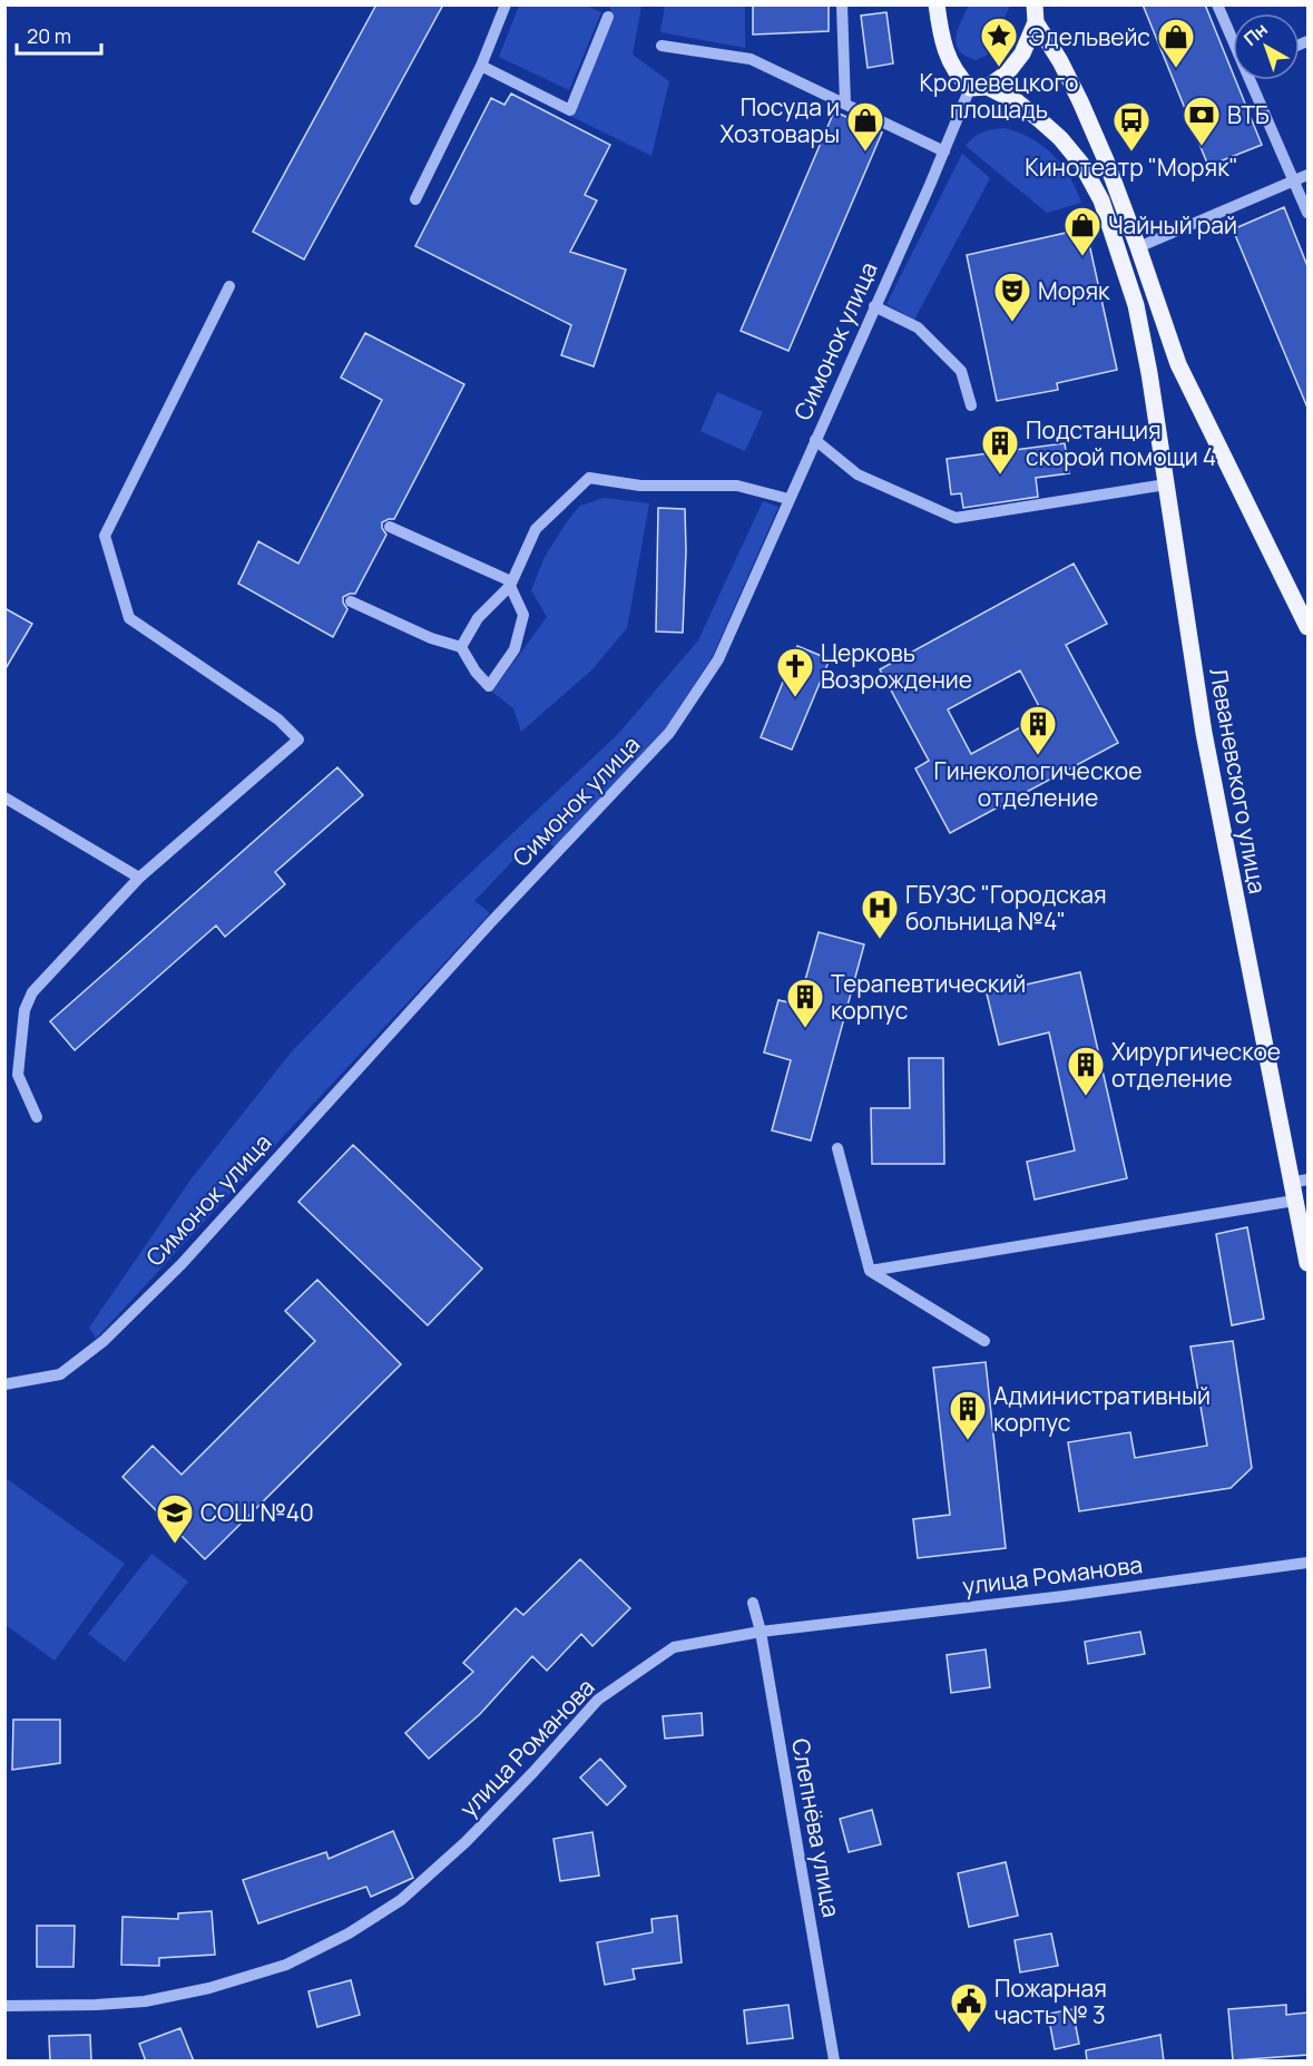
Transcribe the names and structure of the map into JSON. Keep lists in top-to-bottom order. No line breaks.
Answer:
{"streets":{"main road":["Леваневского улица"],"street":["Симонок улица","улица Романова","Слепнёва улица"]},"crossings":[["Симонок улица","Леваневского улица"],["улица Романова","Слепнёва улица"]],"places":{"place":["Кролевецкого площадь"],"shop":["Эдельвейс","Посуда и Хозтовары","Чайный рай"],"bank":["ВТБ"],"bus stop":["Кинотеатр \"Моряк\""],"theatre":["Моряк"],"building":["Подстанция скорой помощи 4","Гинекологическое отделение","Терапевтический корпус","Хирургическое отделение","Административный корпус"],"church":["Церковь Возрождение"],"hospital":["ГБУЗС \"Городская больница №4\""],"school or university":["СОШ №40"],"public building":["Пожарная часть № 3"]},"scale_bar":"20 m","north":"top left"}
